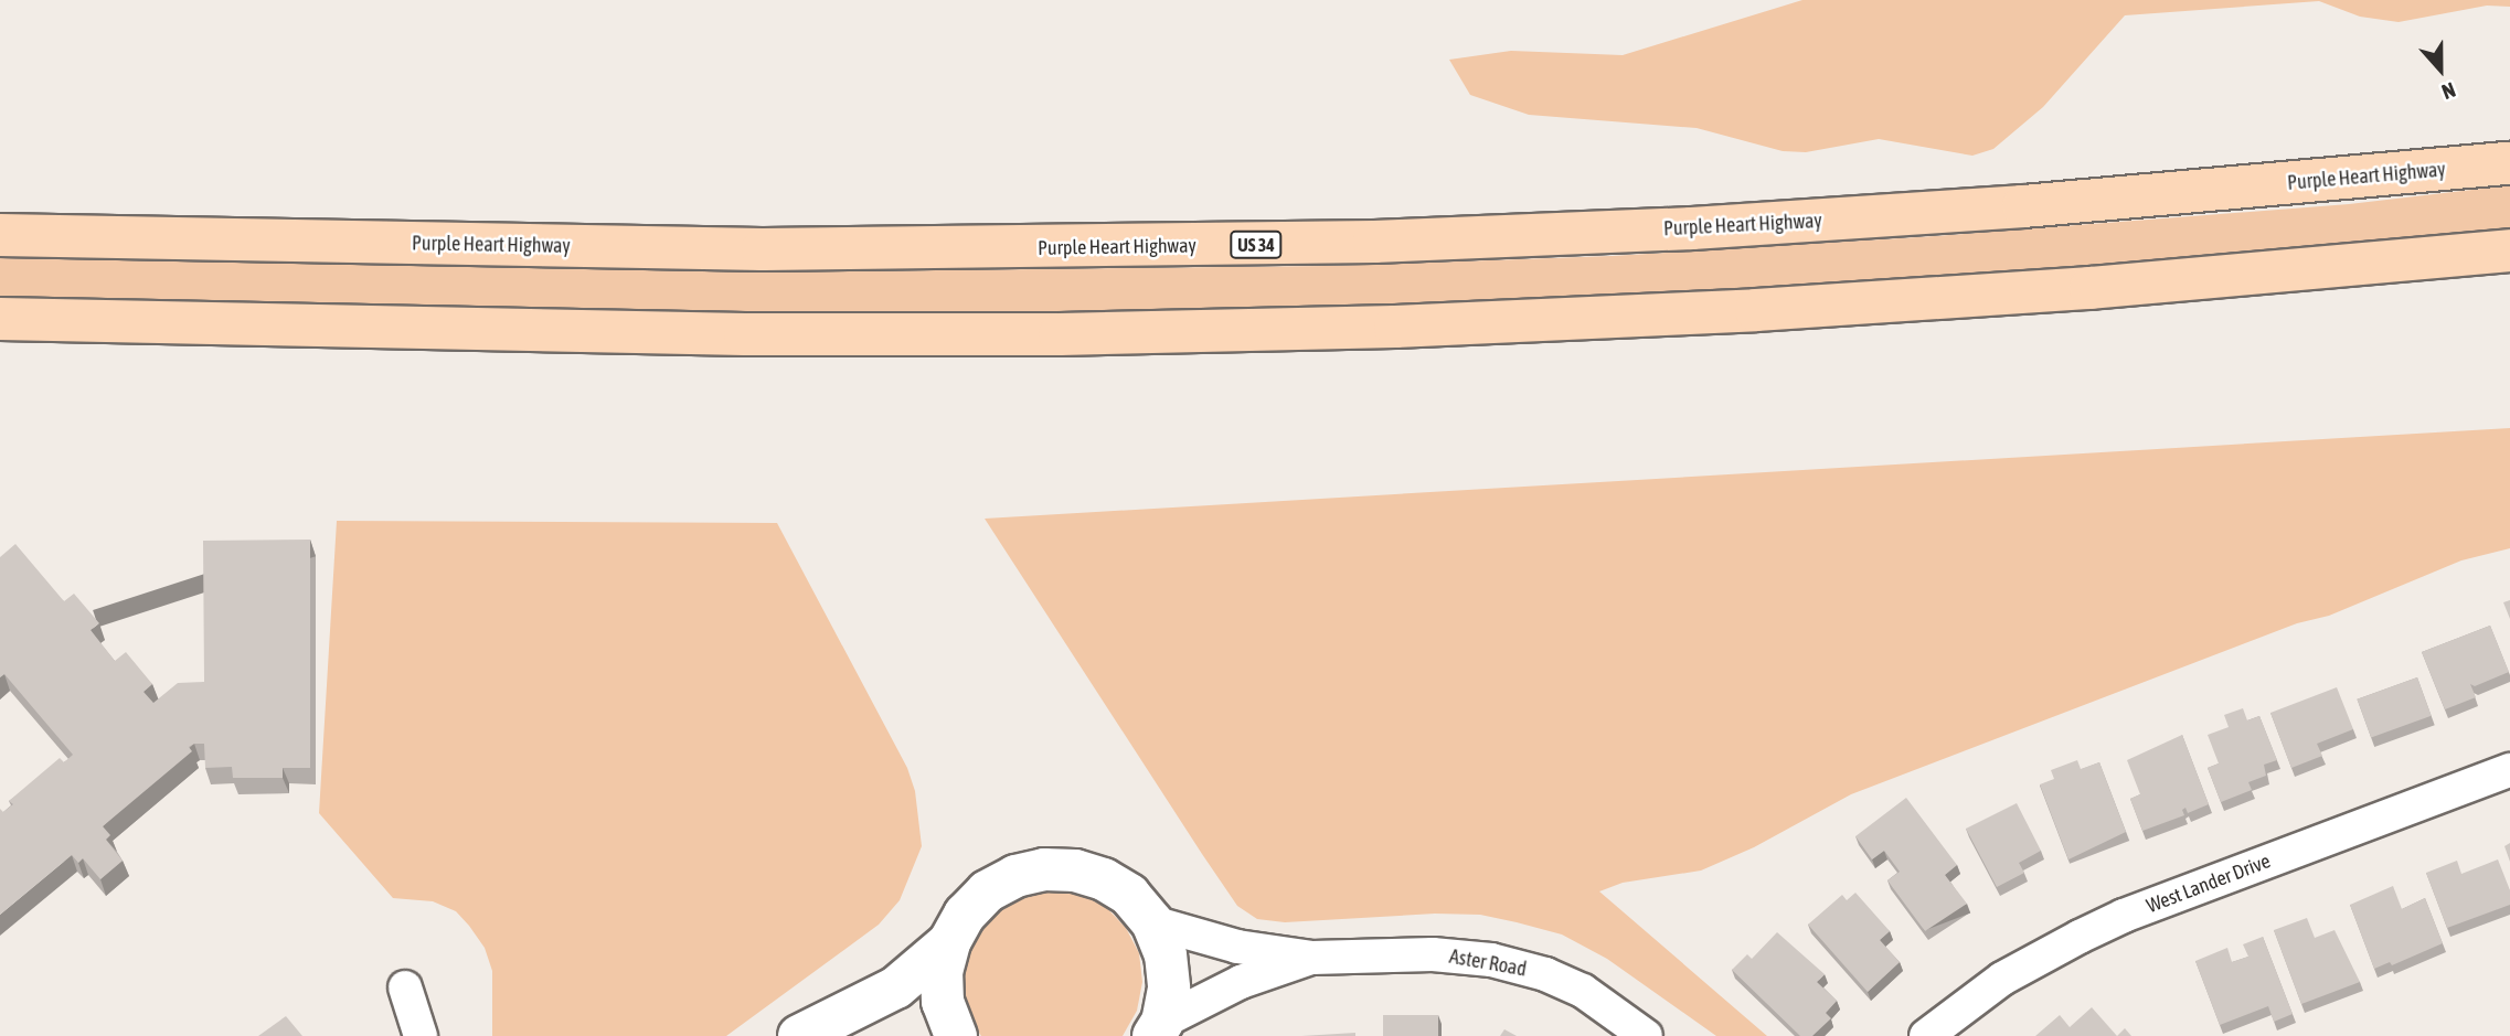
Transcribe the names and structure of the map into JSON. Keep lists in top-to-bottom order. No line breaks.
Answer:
{"streets":{"main road":["Purple Heart Highway","US 34"],"street":["West Lander Drive","Aster Road"]},"north":"bottom"}
